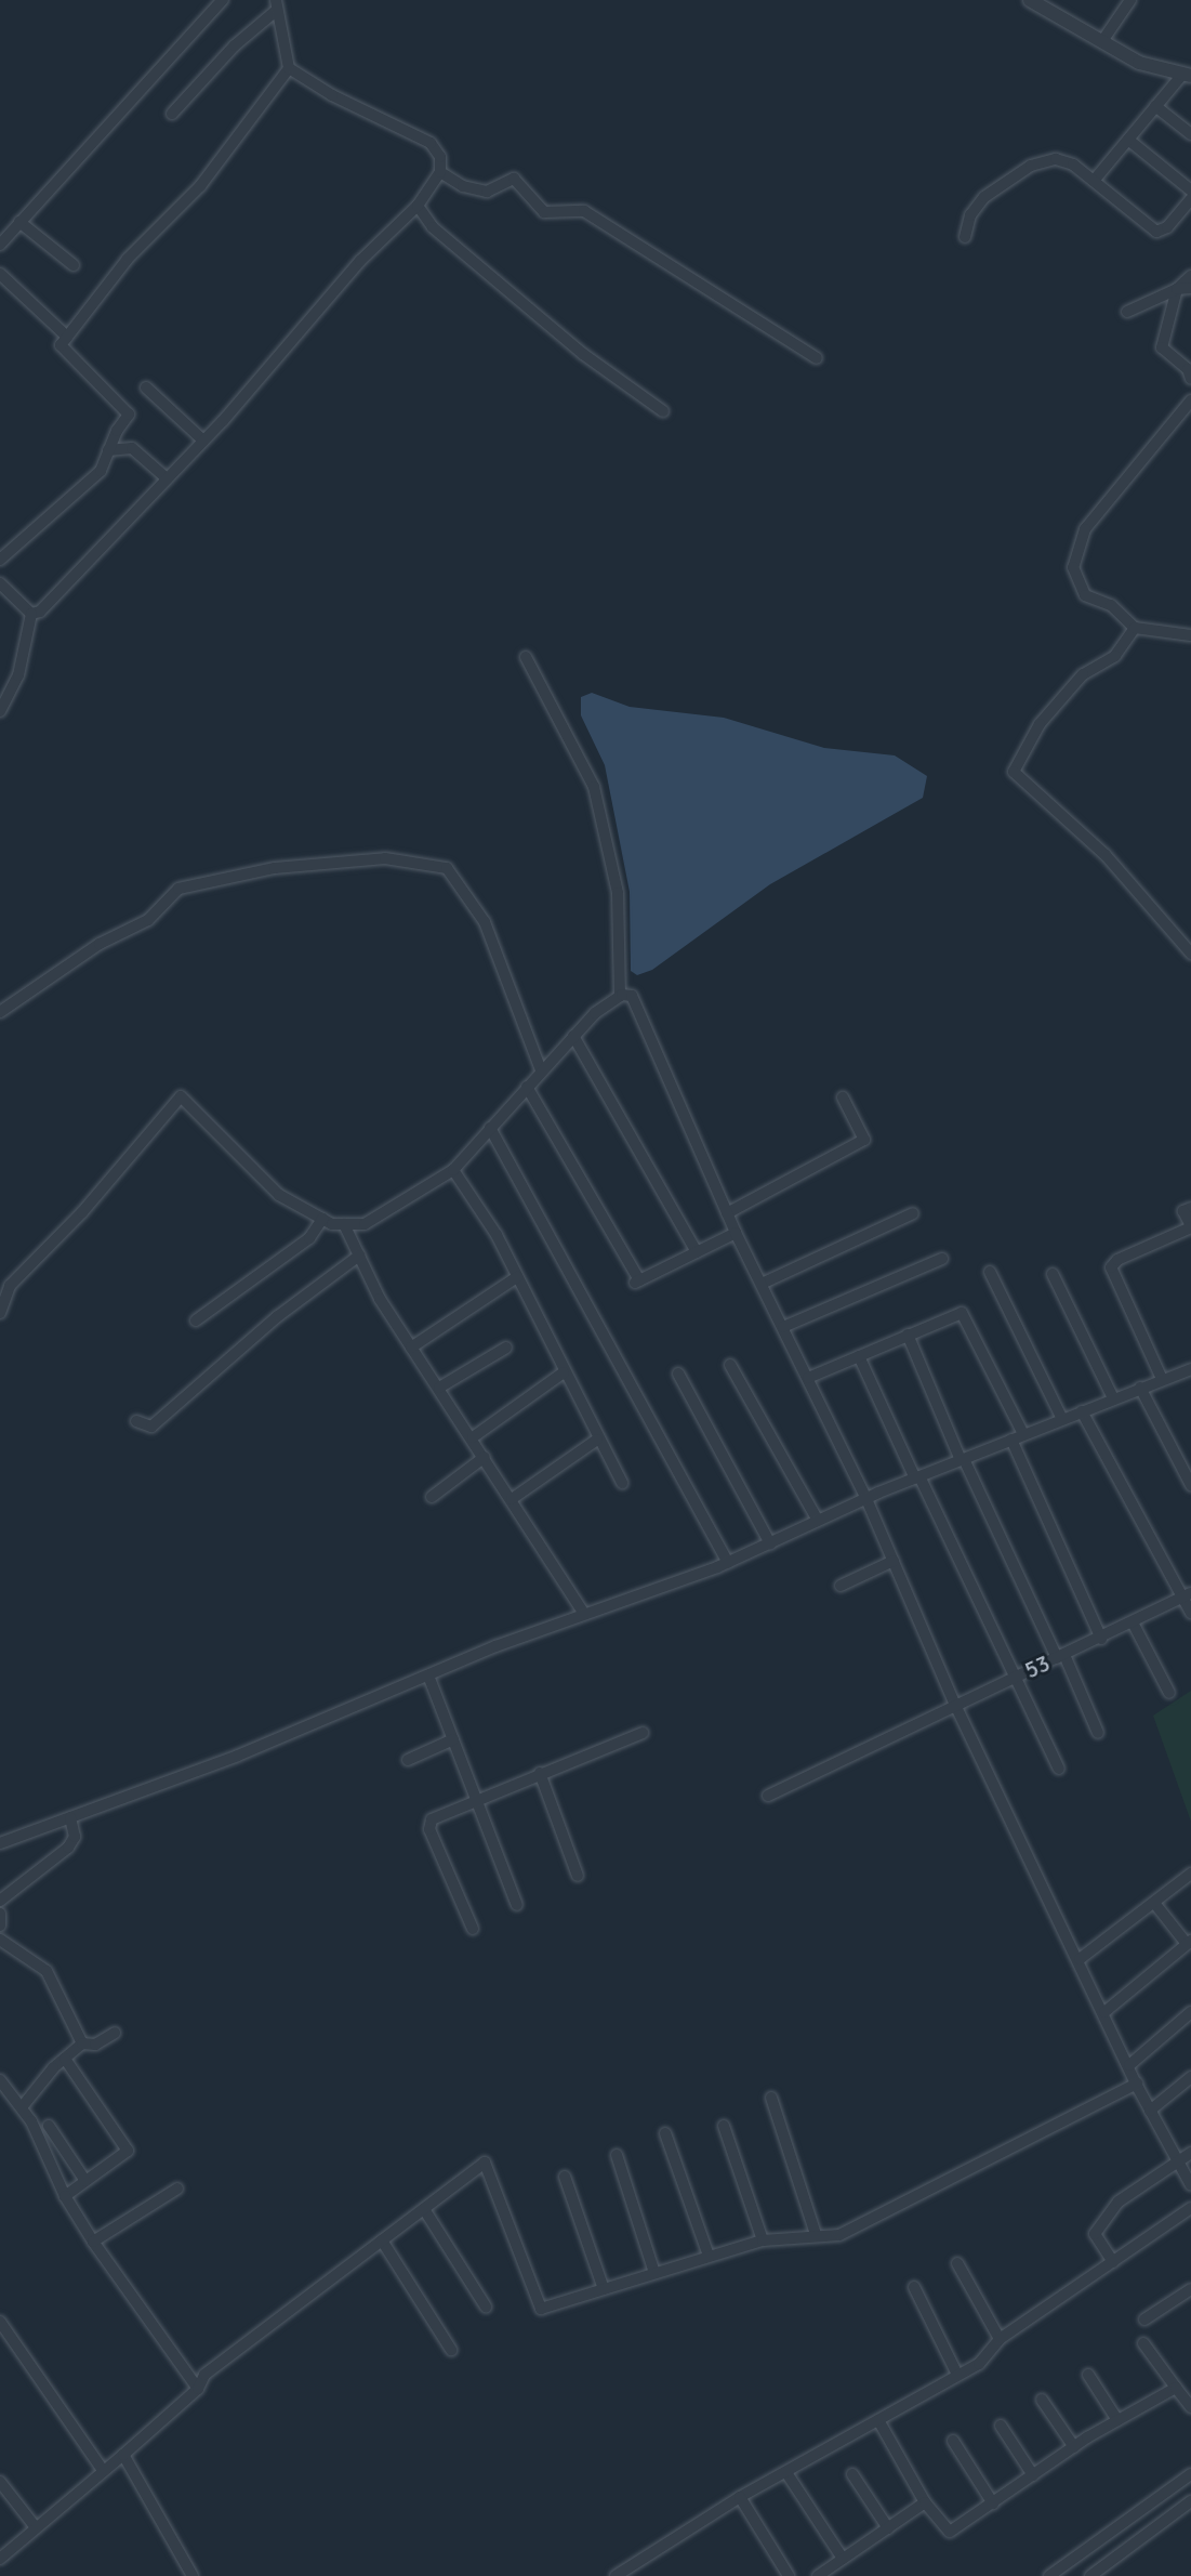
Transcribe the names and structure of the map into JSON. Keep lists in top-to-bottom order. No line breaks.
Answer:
{"streets":{"street":["53"]}}
